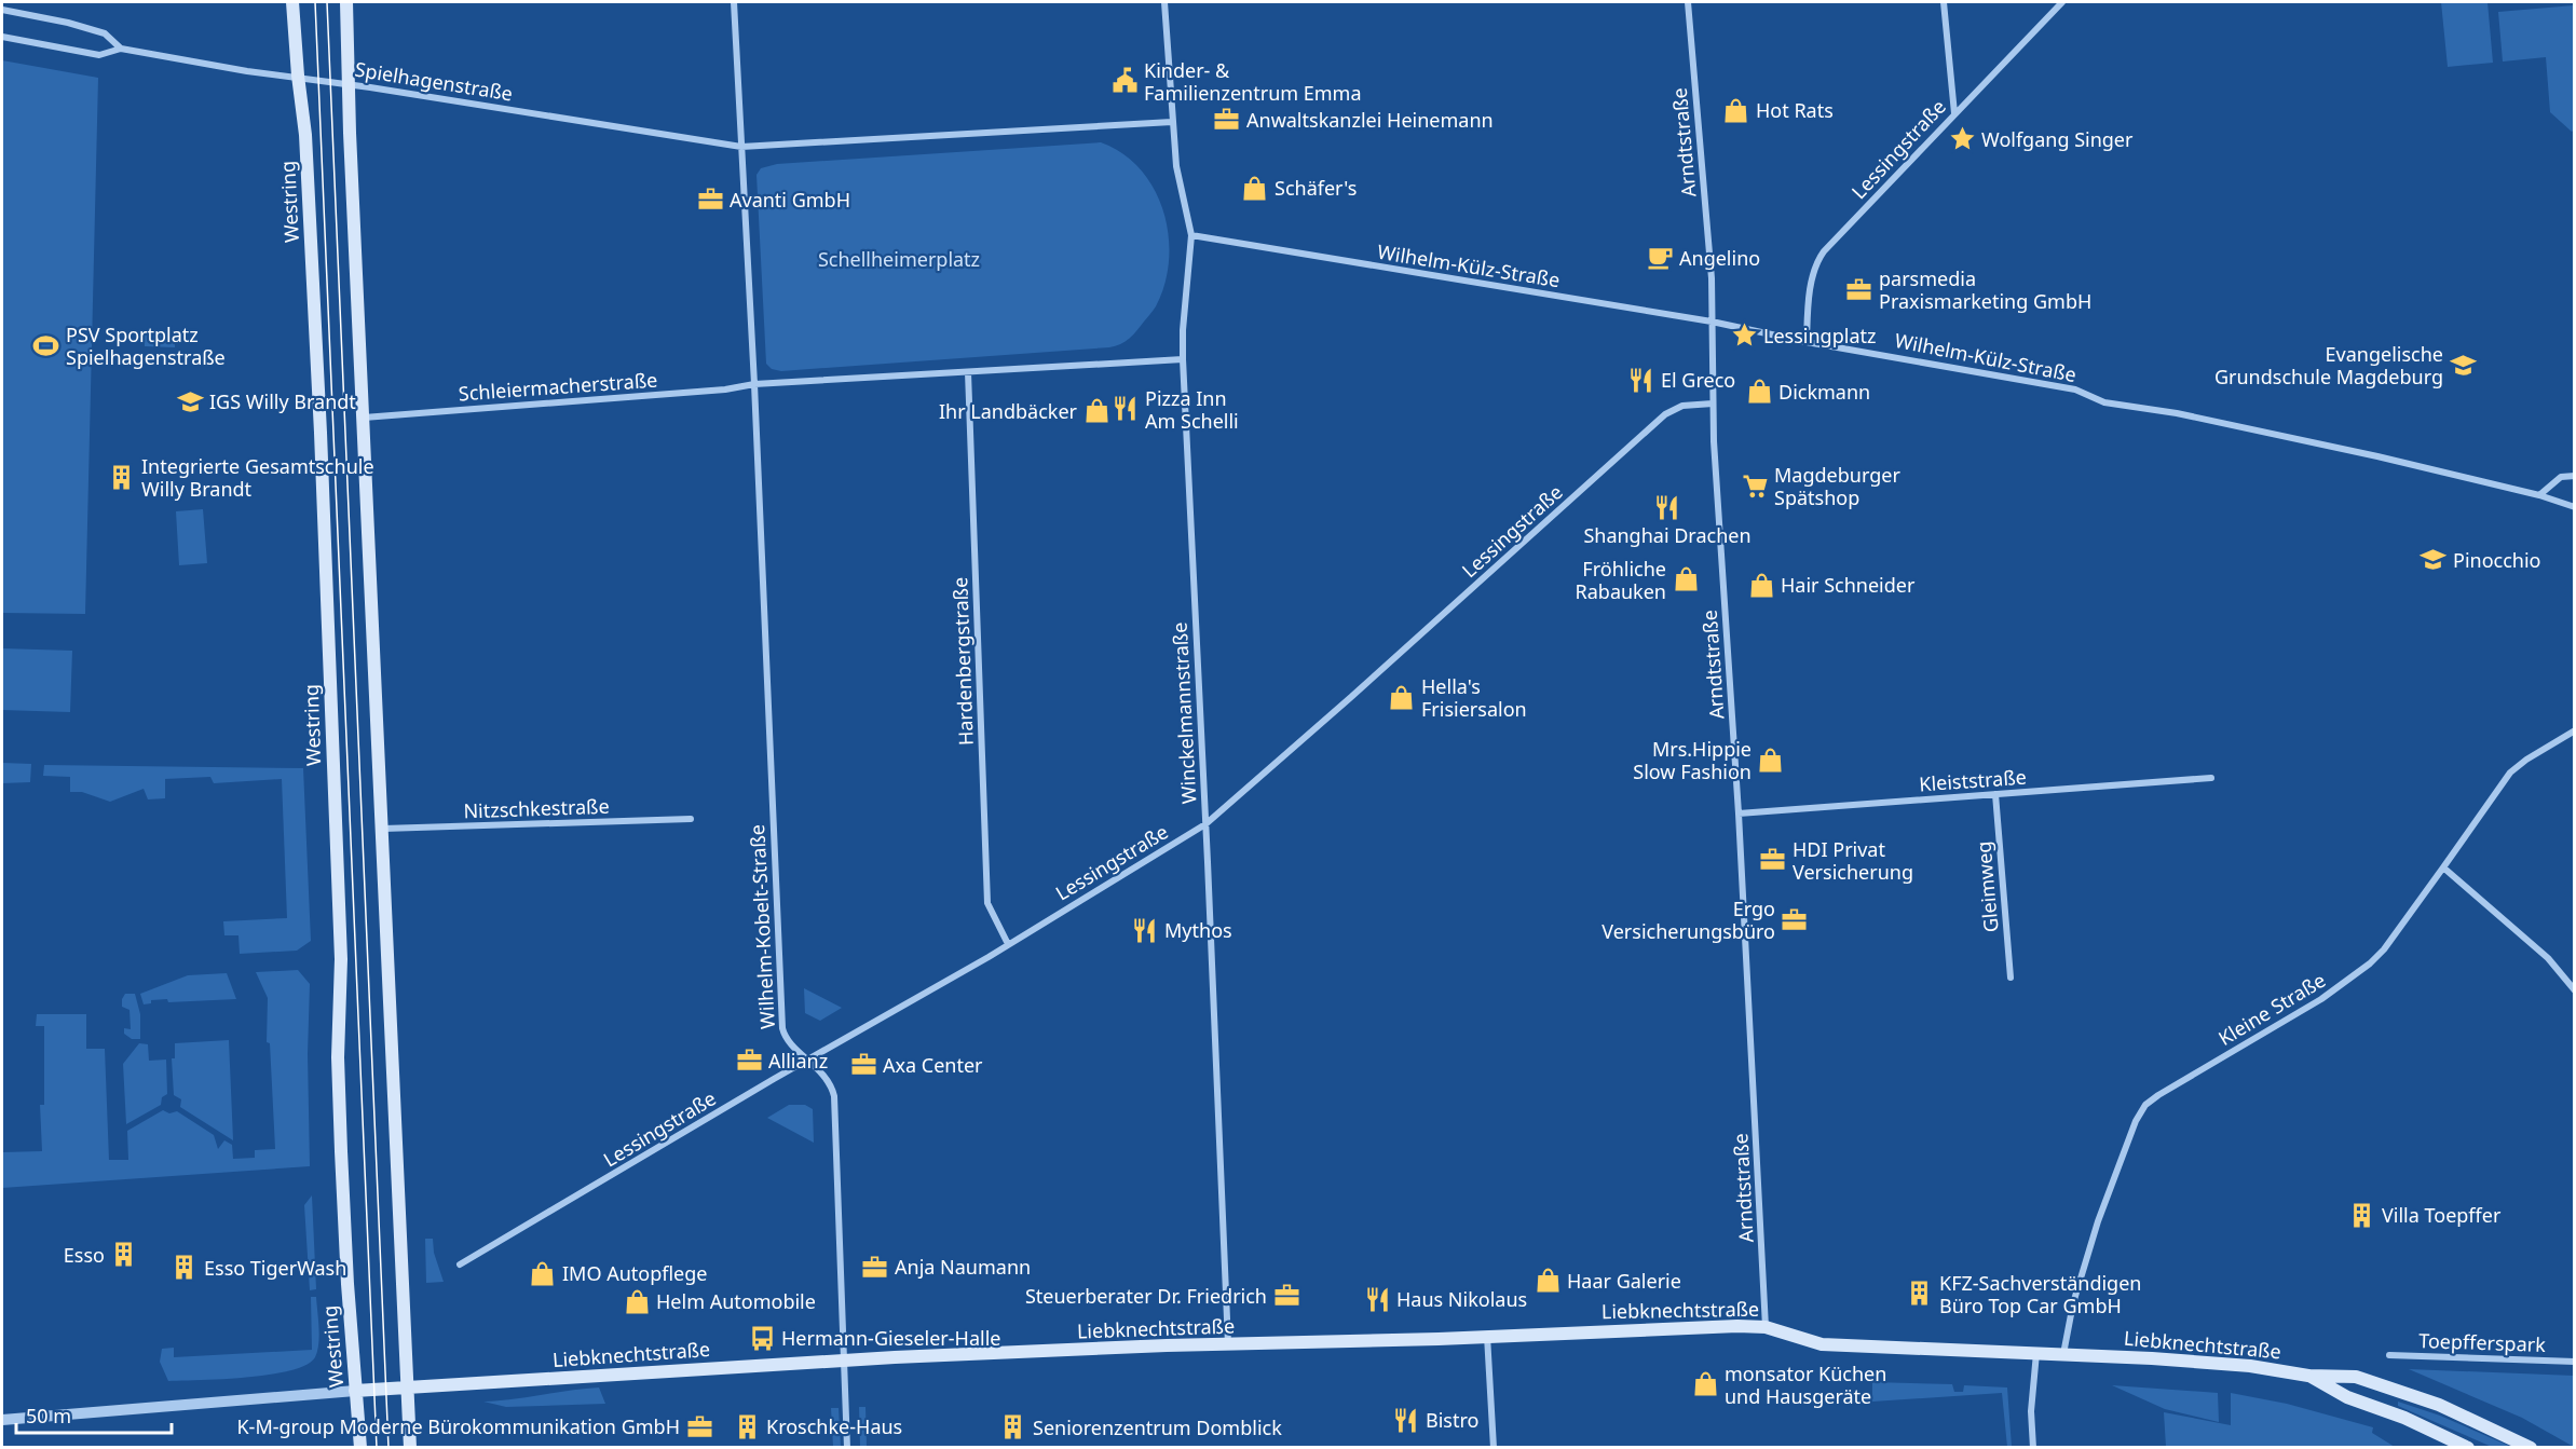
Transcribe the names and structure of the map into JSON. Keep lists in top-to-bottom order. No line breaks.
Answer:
{"streets":{"main road":["Westring","Liebknechtstraße"],"street":["Spielhagenstraße","Arndtstraße","Lessingstraße","Wilhelm-Külz-Straße","Schleiermacherstraße","Hardenbergstraße","Winckelmannstraße","Kleiststraße","Nitzschkestraße","Gleimweg","Wilhelm-Kobelt-Straße","Kleine Straße","Toepfferspark"]},"crossings":[["Spielhagenstraße","Westring"],["Arndtstraße","Lessingstraße"],["Arndtstraße","Wilhelm-Külz-Straße"],["Arndtstraße","Kleiststraße"],["Arndtstraße","Liebknechtstraße"],["Lessingstraße","Wilhelm-Külz-Straße"],["Lessingstraße","Hardenbergstraße"],["Lessingstraße","Winckelmannstraße"],["Lessingstraße","Wilhelm-Kobelt-Straße"],["Westring","Liebknechtstraße"],["Wilhelm-Külz-Straße","Winckelmannstraße"],["Schleiermacherstraße","Wilhelm-Kobelt-Straße"],["Winckelmannstraße","Liebknechtstraße"],["Kleiststraße","Gleimweg"],["Wilhelm-Kobelt-Straße","Liebknechtstraße"],["Kleine Straße","Liebknechtstraße"]],"parks":["Schellheimerplatz"],"places":{"public building":["Kinder- & Familienzentrum Emma"],"shop":["Hot Rats","Schäfer's","Dickmann","Ihr Landbäcker","Fröhliche Rabauken","Hair Schneider","Hella's Frisiersalon","Mrs.Hippie Slow Fashion","IMO Autopflege","Haar Galerie","Helm Automobile","monsator Küchen und Hausgeräte"],"office":["Anwaltskanzlei Heinemann","Avanti GmbH","parsmedia Praxismarketing GmbH","HDI Privat Versicherung","Ergo Versicherungsbüro","Allianz","Axa Center","Anja Naumann","Steuerberater Dr. Friedrich","K-M-group Moderne Bürokommunikation GmbH"],"place":["Wolfgang Singer","Lessingplatz"],"cafe":["Angelino"],"sports":["PSV Sportplatz Spielhagenstraße"],"school or university":["Evangelische Grundschule Magdeburg","IGS Willy Brandt","Pinocchio"],"restaurant":["El Greco","Pizza Inn Am Schelli","Shanghai Drachen","Mythos","Haus Nikolaus","Bistro"],"building":["Integrierte Gesamtschule Willy Brandt","Villa Toepffer","Esso","Esso TigerWash","KFZ-Sachverständigen Büro Top Car GmbH","Kroschke-Haus","Seniorenzentrum Domblick"],"supermarket":["Magdeburger Spätshop"],"bus stop":["Hermann-Gieseler-Halle"]},"scale_bar":"50 m"}
